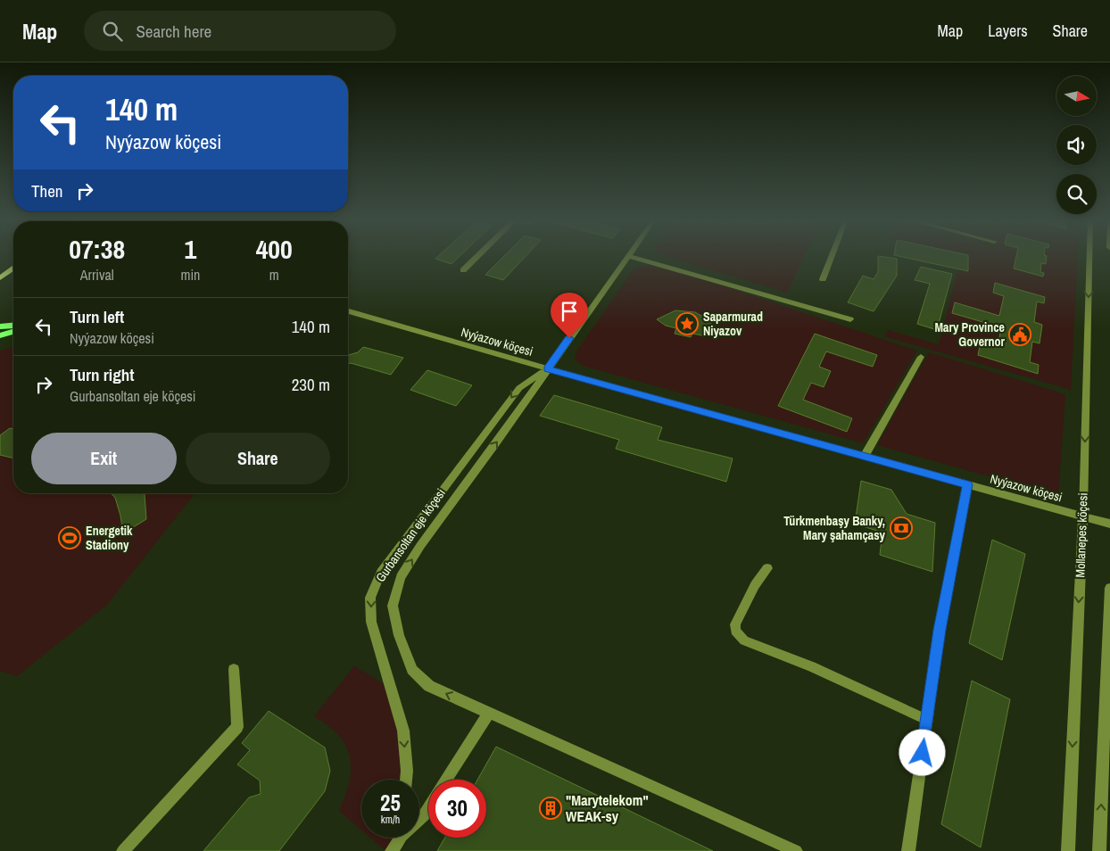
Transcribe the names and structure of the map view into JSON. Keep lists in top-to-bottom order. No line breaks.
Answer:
{"streets":{"street":["Nyýazow köçesi","Gurbansoltan eje köçesi","Mollanepes köçesi"]},"crossings":[["Nyýazow köçesi","Gurbansoltan eje köçesi"],["Nyýazow köçesi","Mollanepes köçesi"]],"places":{"place":["Saparmurad Niyazov"],"public building":["Mary Province Governor"],"bank":["Türkmenbaşy Banky, Mary şahamçasy"],"sports":["Energetik Stadiony"],"building":["\"Marytelekom\" WEAK-sy"]},"north":"right","page":{"header":"Map","search":"Search here","nav":["Map","Layers","Share"],"turn":["140 m","Nyýazow köçesi"],"then":"Then","eta":["07:38","Arrival","1","min","400","m"],"list":[{"name":"Turn left","note":"Nyýazow köçesi","value":"140 m"},{"name":"Turn right","note":"Gurbansoltan eje köçesi","value":"230 m"}],"buttons":["Exit","Share"],"speed":"25 km/h","limit":"30"}}
